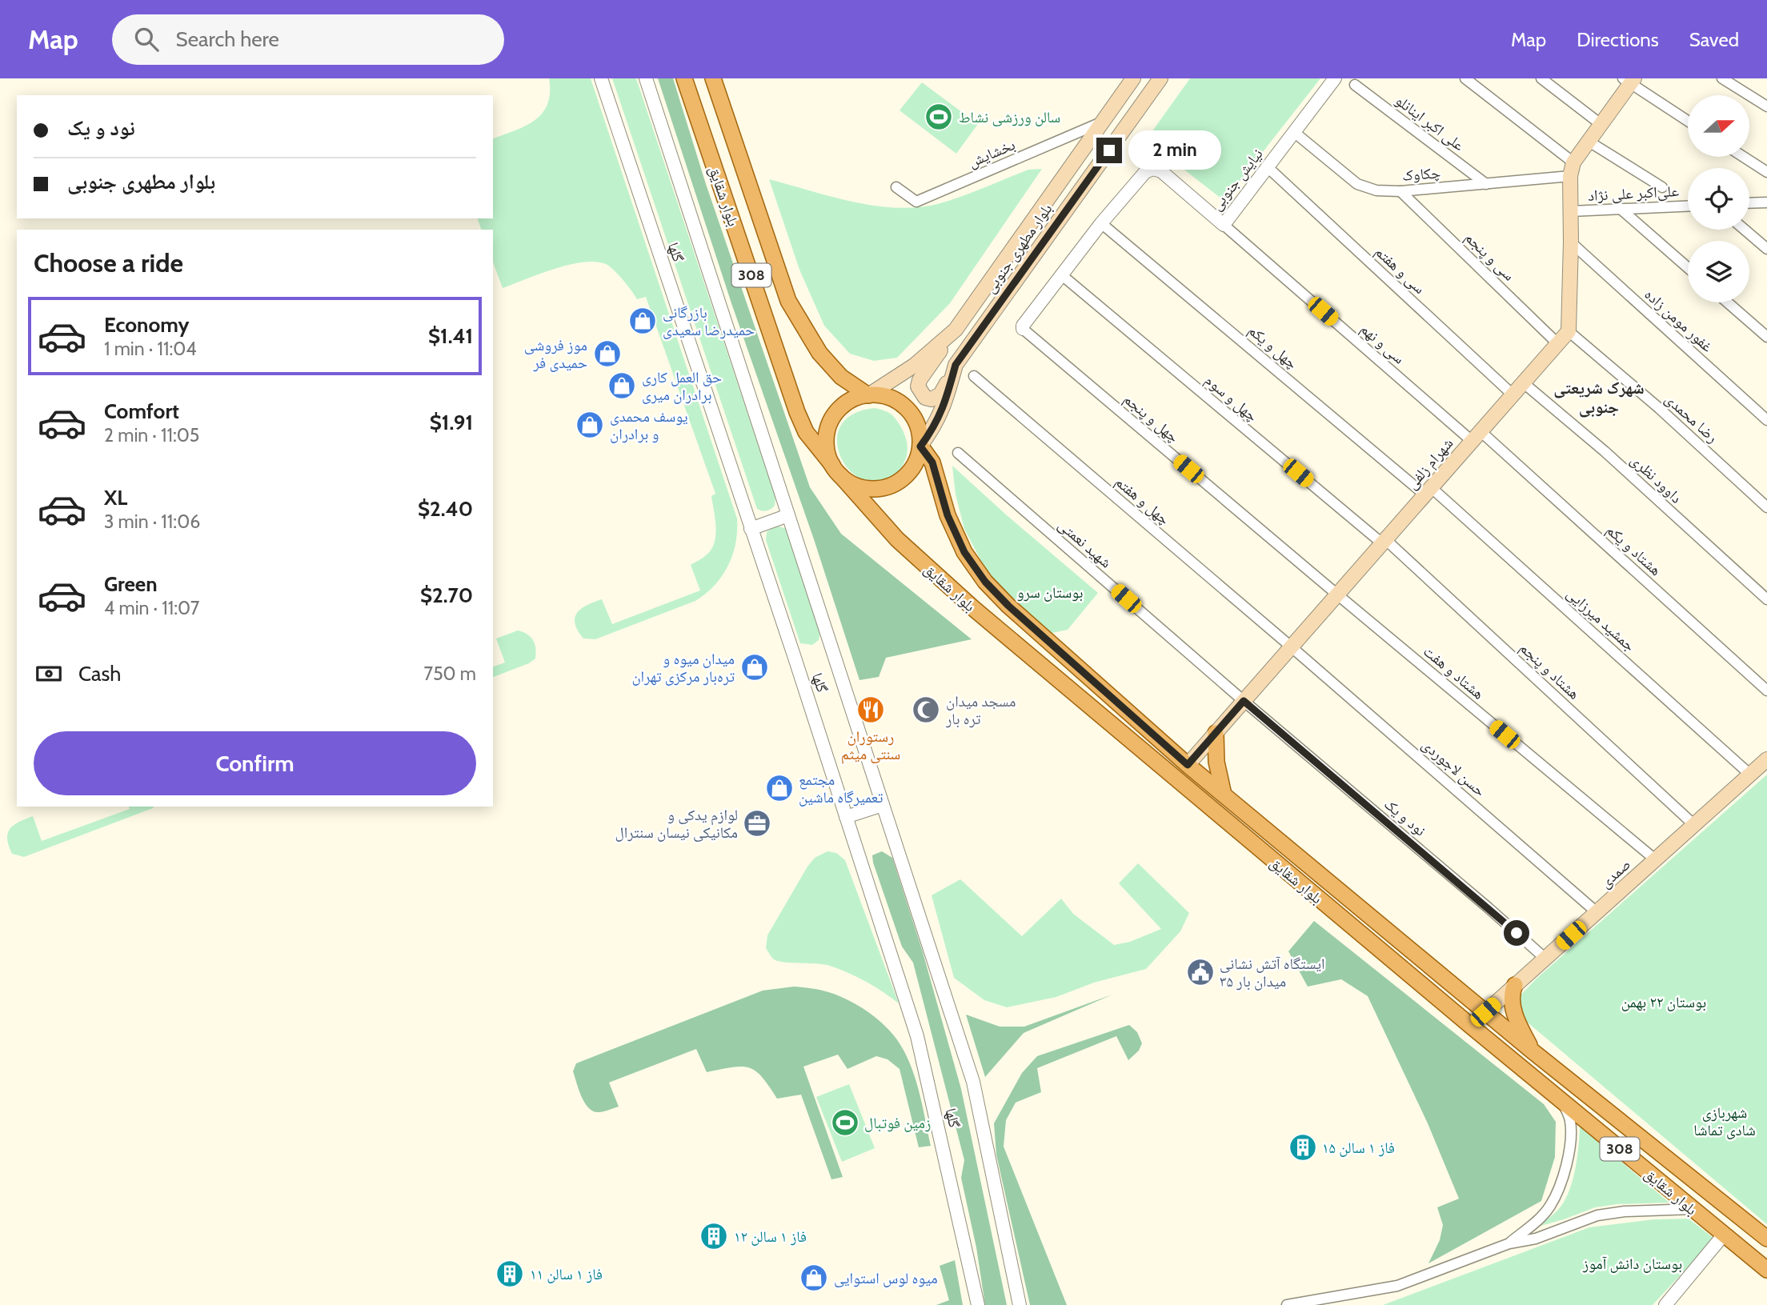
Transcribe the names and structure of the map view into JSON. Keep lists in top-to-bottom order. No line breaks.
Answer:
{"streets":{"main road":["بلوار شقایق","بلوار مطهری جنوبی","308","شهرام زلفی","صمدی"],"street":["علی اکبر اینانلو","بخشایش","چکاوک","نیایش جنوبی","علی‌اکبر علی نژاد","گلها","سی و پنجم","سی و هفتم","غفور مومن زاده","سی و نهم","چهل و یکم","چهل و سوم","چهل و پنجم","رضا محمدی","داوود نظری","چهل و هفتم","شهید نعمتی","هشتاد و یکم","جمشید میرزایی","هشتاد و پنجم","هشتاد و هفت","حسن لاجوردی","نود و یک"]},"crossings":[["علی اکبر اینانلو","چکاوک"],["بخشایش","بلوار مطهری جنوبی"],["چکاوک","نیایش جنوبی"],["چکاوک","سی و پنجم"],["نیایش جنوبی","سی و هفتم"],["نیایش جنوبی","سی و نهم"],["نیایش جنوبی","چهل و یکم"],["نیایش جنوبی","چهل و سوم"],["نیایش جنوبی","چهل و پنجم"],["بلوار شقایق","بلوار مطهری جنوبی"],["بلوار شقایق","شهرام زلفی"],["بلوار شقایق","صمدی"],["سی و پنجم","شهرام زلفی"],["سی و هفتم","شهرام زلفی"],["سی و نهم","شهرام زلفی"],["سی و نهم","هشتاد و یکم"],["چهل و یکم","شهرام زلفی"],["چهل و یکم","جمشید میرزایی"],["چهل و سوم","شهرام زلفی"],["چهل و سوم","هشتاد و پنجم"],["چهل و پنجم","شهرام زلفی"],["چهل و پنجم","هشتاد و هفت"],["رضا محمدی","شهرام زلفی"],["شهرام زلفی","داوود نظری"],["شهرام زلفی","چهل و هفتم"],["شهرام زلفی","شهید نعمتی"],["شهرام زلفی","هشتاد و یکم"],["شهرام زلفی","جمشید میرزایی"],["شهرام زلفی","هشتاد و پنجم"],["شهرام زلفی","هشتاد و هفت"],["شهرام زلفی","حسن لاجوردی"],["شهرام زلفی","نود و یک"],["چهل و هفتم","حسن لاجوردی"],["شهید نعمتی","نود و یک"],["جمشید میرزایی","صمدی"],["هشتاد و پنجم","صمدی"],["هشتاد و هفت","صمدی"],["حسن لاجوردی","صمدی"],["نود و یک","صمدی"]],"districts":["شهرک شریعتی جنوبی"],"parks":["بوستان سرو","بوستان ۲۲ بهمن","شهربازی شادی تماشا","بوستان دانش آموز"],"places":{"sports":["سالن ورزشی نشاط","زمین فوتبال"],"shop":["بازرگانی حمیدرضا سعیدی","موز فروشی حمیدی فر","حق العمل کاری برادران میری","یوسف محمدی و برادران","میدان میوه و تره‌بار مرکزی تهران","مجتمع تعمیرگاه ماشین","میوه لوس استوایی"],"restaurant":["رستوران سنتی میثم"],"mosque":["مسجد میدان تره بار"],"office":["لوازم یدکی و مکانیکی نیسان سنترال"],"public building":["ایستگاه آتش نشانی ۳۵ میدان بار"],"building":["فاز ۱ سالن ۱۵","فاز ۱ سالن ۱۲","فاز ۱ سالن ۱۱"]},"north":"right","page":{"header":"Map","search":"Search here","nav":["Map","Directions","Saved"],"banner":["نود و یک","بلوار مطهری جنوبی"],"bubble":"2 min","heading":"Choose a ride","list":[{"name":"Economy","note":"1 min · 11:04","value":"$1.41"},{"name":"Comfort","note":"2 min · 11:05","value":"$1.91"},{"name":"XL","note":"3 min · 11:06","value":"$2.40"},{"name":"Green","note":"4 min · 11:07","value":"$2.70"}],"pay":["Cash","750 m"],"buttons":"Confirm"}}
